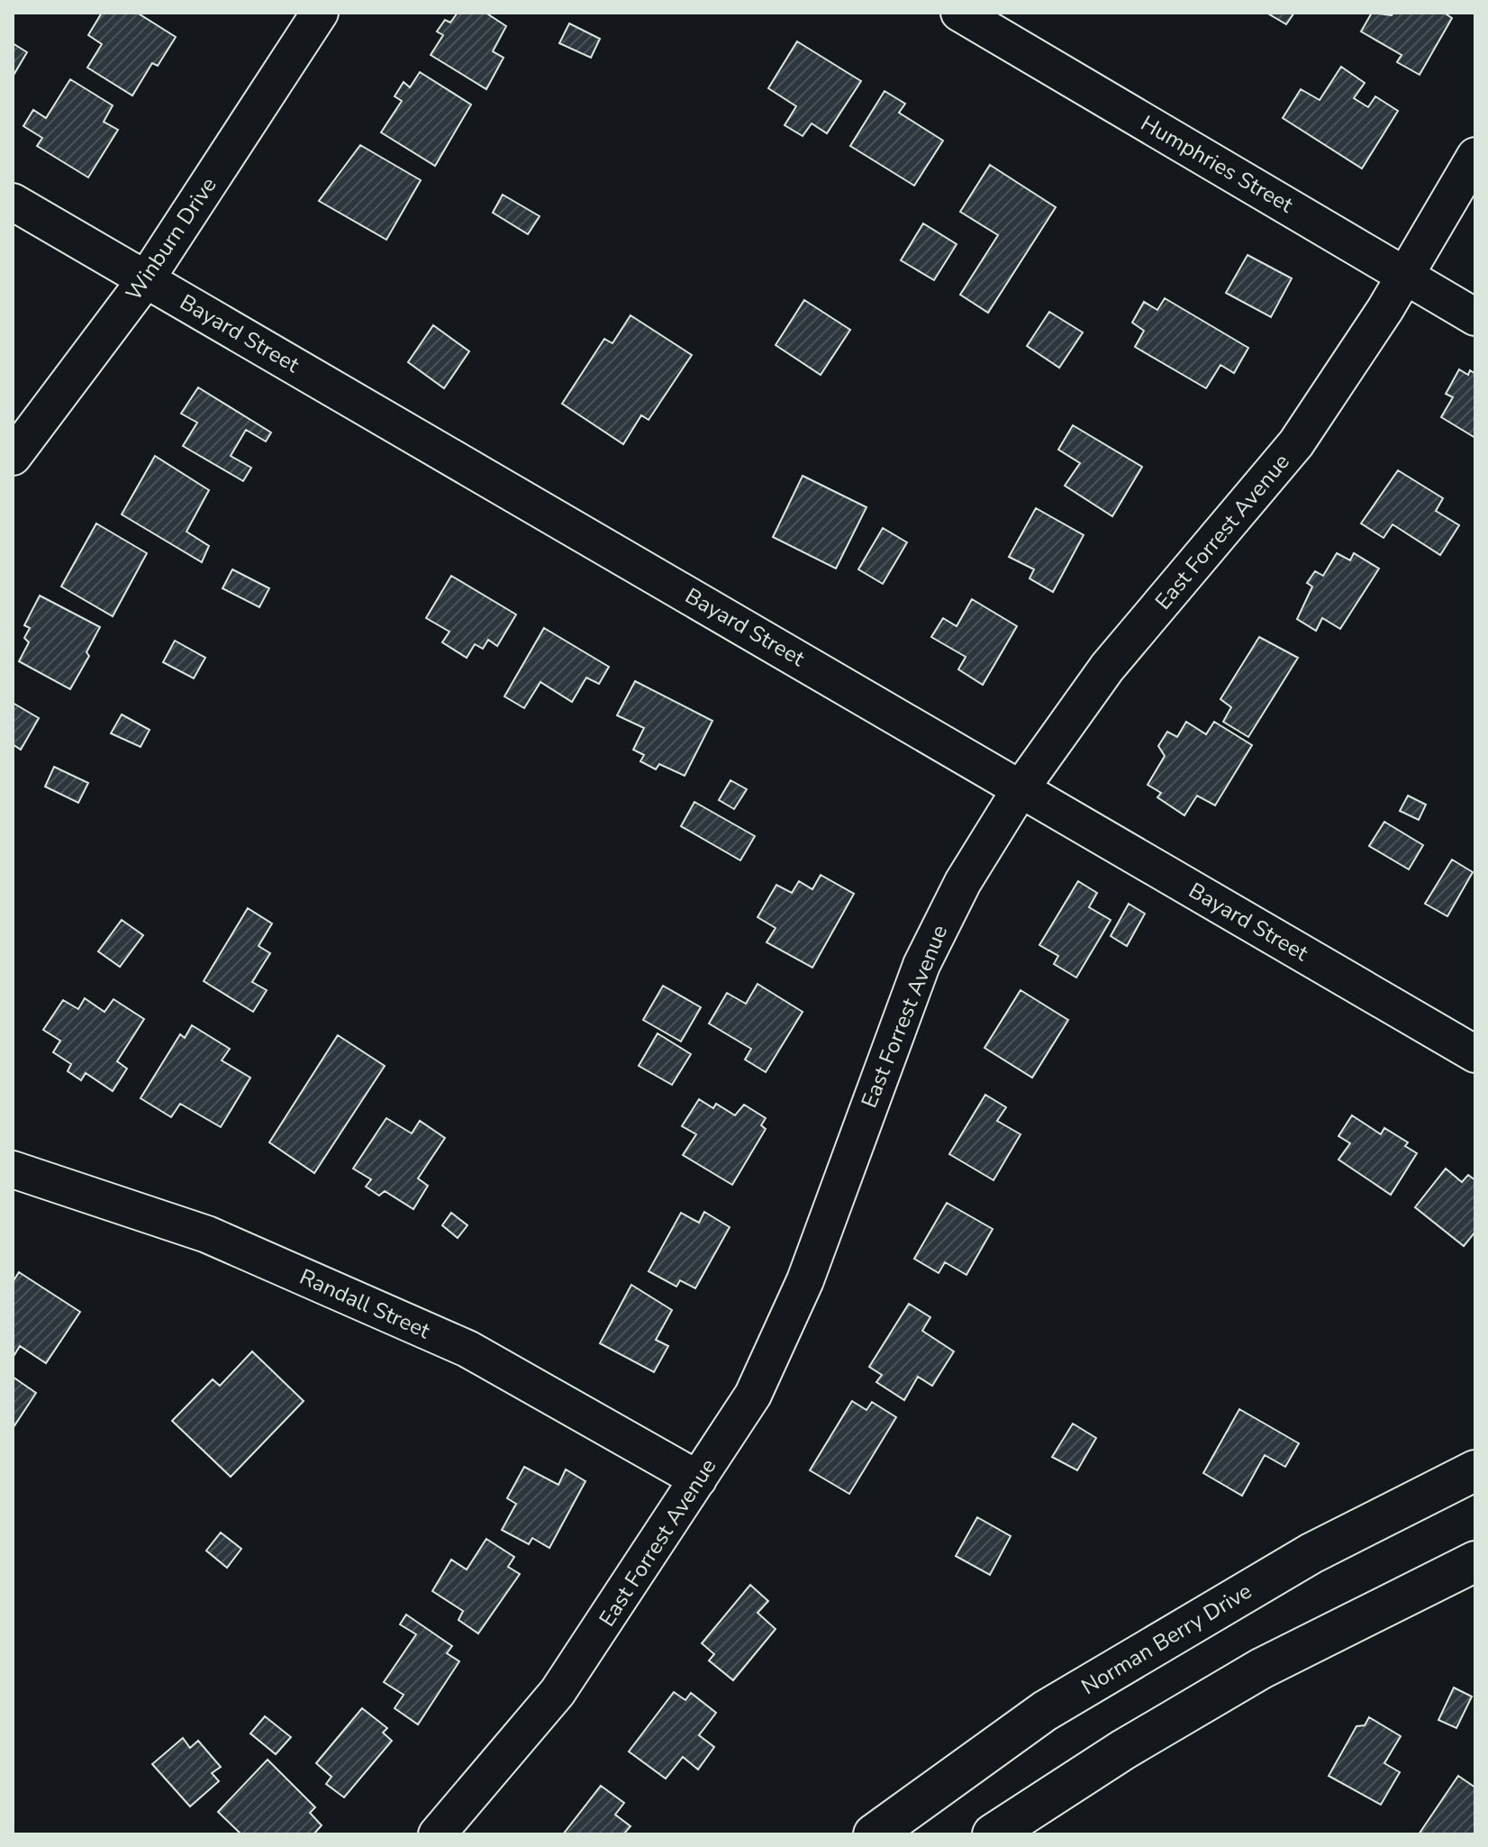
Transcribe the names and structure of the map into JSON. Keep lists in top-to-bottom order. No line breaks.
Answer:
{"streets":{"main road":["Norman Berry Drive"],"street":["Humphries Street","Winburn Drive","Bayard Street","East Forrest Avenue","Randall Street"]},"crossings":[["Humphries Street","East Forrest Avenue"],["Winburn Drive","Bayard Street"],["Bayard Street","East Forrest Avenue"],["East Forrest Avenue","Randall Street"]]}
